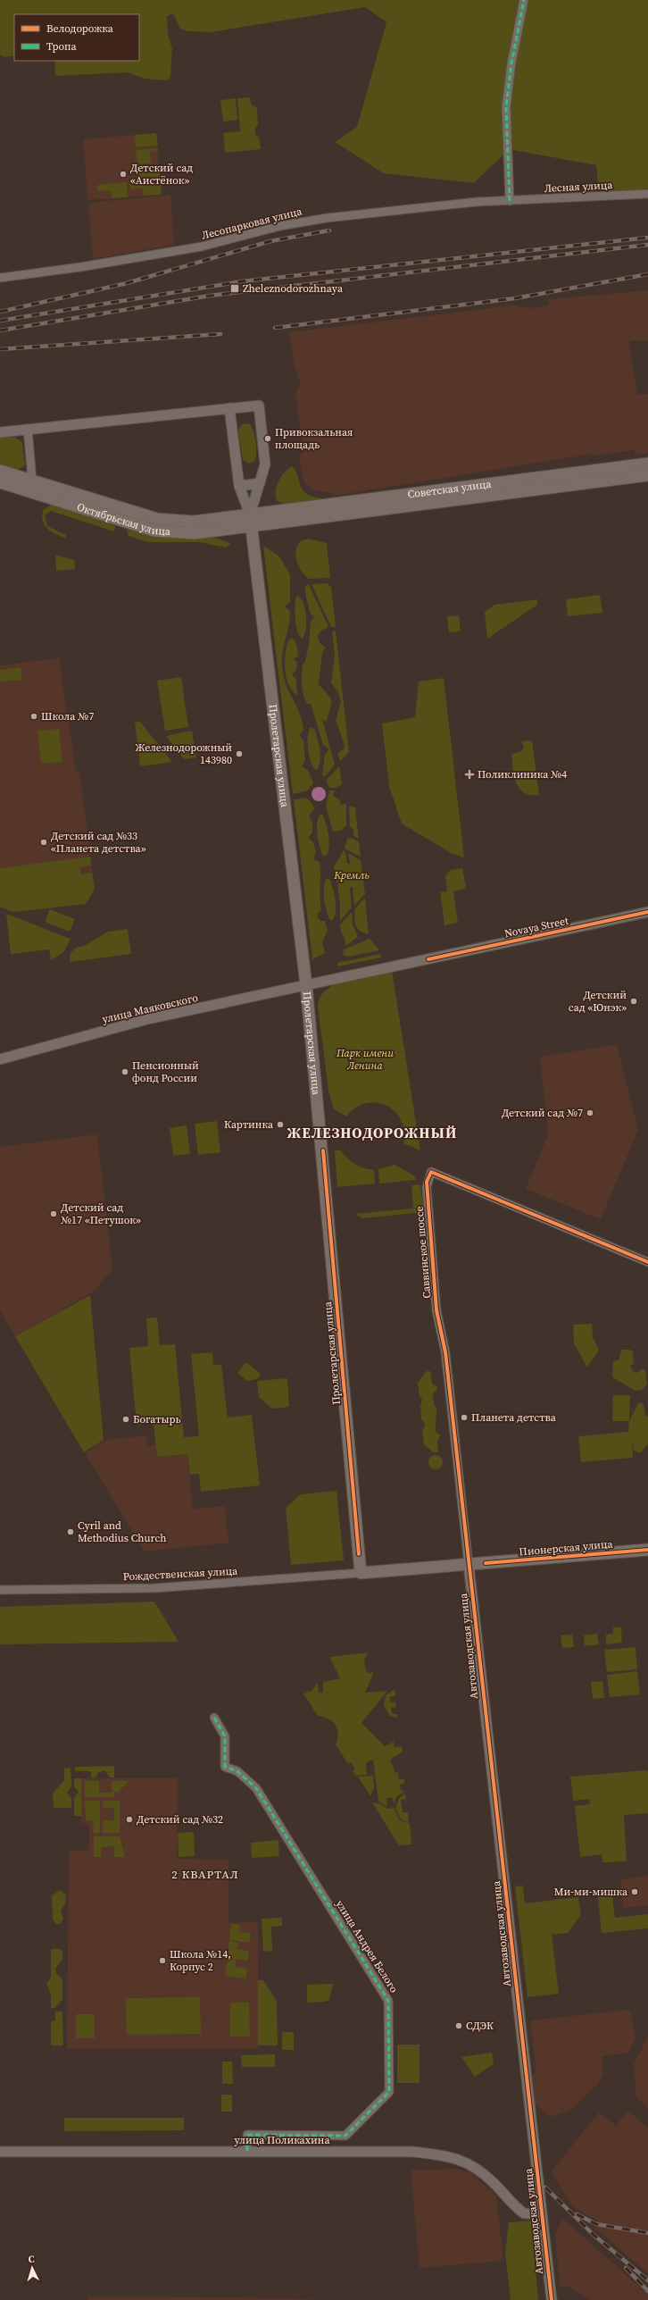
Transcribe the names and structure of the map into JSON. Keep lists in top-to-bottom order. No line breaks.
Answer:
{"streets":{"main road":["Советская улица","Октябрьская улица","Пролетарская улица","Пионерская улица"],"street":["Лесная улица","Лесопарковая улица","Novaya Street","улица Маяковского","Саввинское шоссе","Рождественская улица","Автозаводская улица","улица Андрея Белого","улица Поликахина"]},"crossings":[["Лесная улица","Лесопарковая улица"],["Советская улица","Октябрьская улица"],["Советская улица","Пролетарская улица"],["Октябрьская улица","Пролетарская улица"],["Пролетарская улица","Novaya Street"],["Пролетарская улица","улица Маяковского"],["Пролетарская улица","Пионерская улица"],["Пролетарская улица","Рождественская улица"],["Novaya Street","улица Маяковского"],["Саввинское шоссе","Пионерская улица"],["Саввинское шоссе","Автозаводская улица"],["Пионерская улица","Рождественская улица"],["Пионерская улица","Автозаводская улица"],["Автозаводская улица","улица Поликахина"],["улица Андрея Белого","улица Поликахина"]],"districts":["ЖЕЛЕЗНОДОРОЖНЫЙ","2 КВАРТАЛ"],"parks":["Кремль","Парк имени Ленина"],"places":{"other":["Детский сад «Аистёнок»","Привокзальная площадь","Школа №7","Железнодорожный 143980","Детский сад №33 «Планета детства»","Детский сад «Юнэк»","Пенсионный фонд России","Детский сад №7","Картинка","Детский сад №17 «Петушок»","Планета детства","Богатырь","Cyril and Methodius Church","Детский сад №32","Ми-ми-мишка","Школа №14, Корпус 2","СДЭК"],"transit":["Zheleznodorozhnаyа"],"health":["Поликлиника №4"]},"legend":["Велодорожка","Тропа"],"north":"top"}
